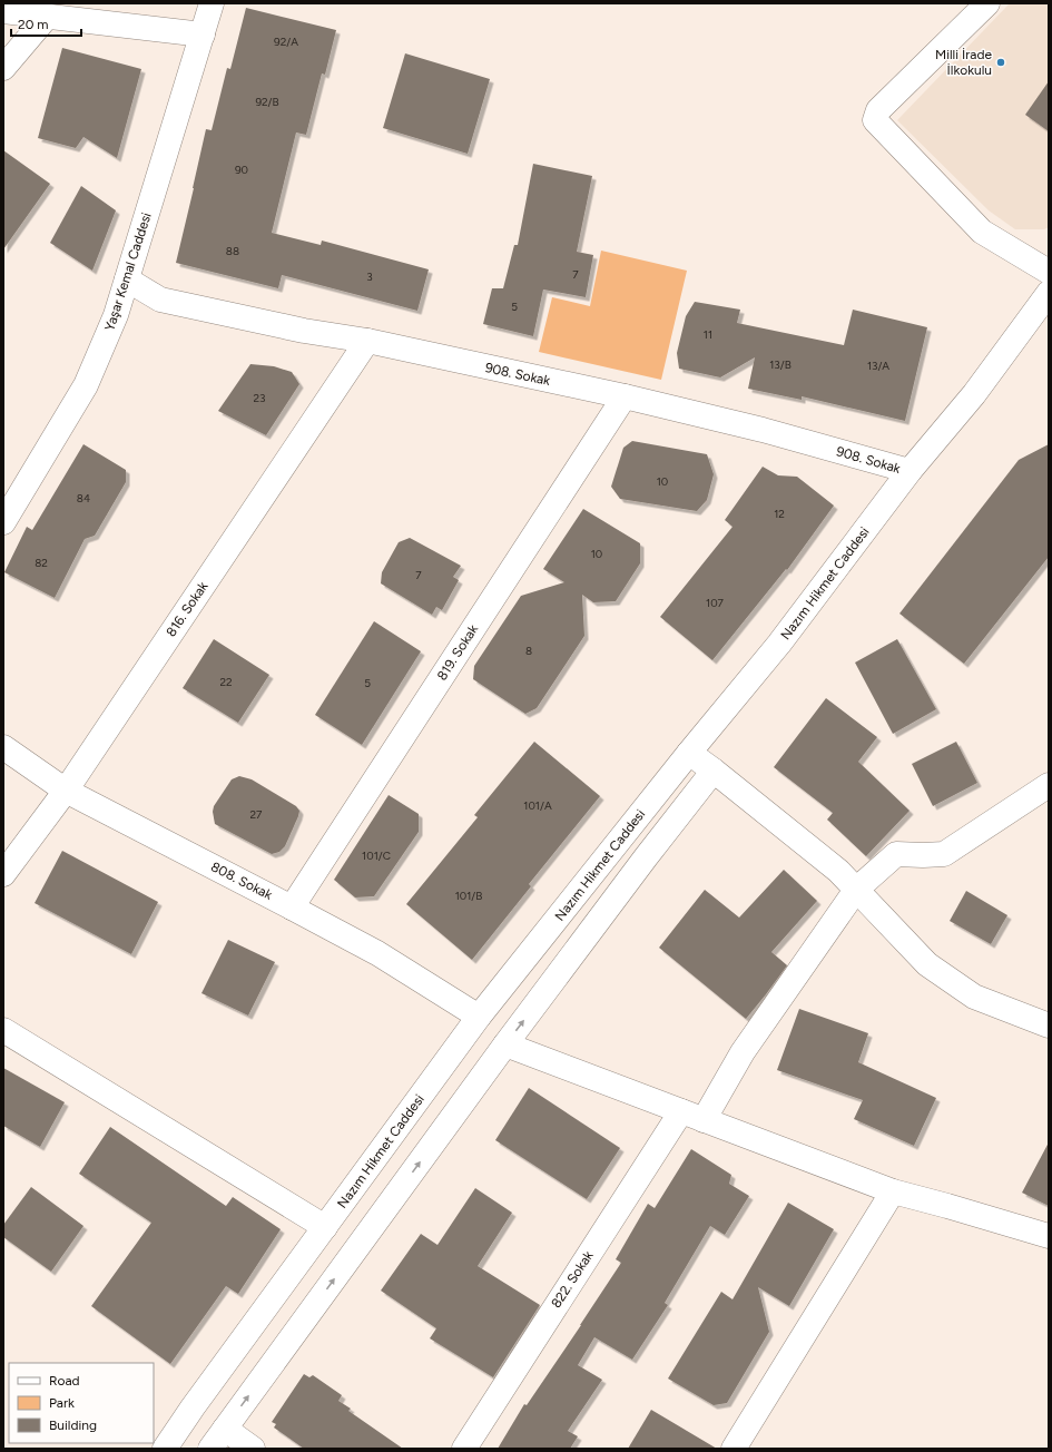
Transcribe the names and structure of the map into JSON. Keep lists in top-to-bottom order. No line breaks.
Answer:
{"streets":{"street":["Yaşar Kemal Caddesi","908. Sokak","Nazım Hikmet Caddesi","816. Sokak","819. Sokak","808. Sokak","822. Sokak"]},"crossings":[["Yaşar Kemal Caddesi","908. Sokak"],["908. Sokak","Nazım Hikmet Caddesi"],["908. Sokak","816. Sokak"],["908. Sokak","819. Sokak"],["Nazım Hikmet Caddesi","808. Sokak"],["816. Sokak","808. Sokak"],["819. Sokak","808. Sokak"]],"places":["Milli İrade İlkokulu"],"house_numbers":["92/A","92/B","90","88","7","3","5","11","13/B","13/A","23","10","84","12","10","82","7","107","8","22","5","101/A","27","101/C","101/B"],"legend":["Road","Park","Building"],"scale_bar":"20 m"}
